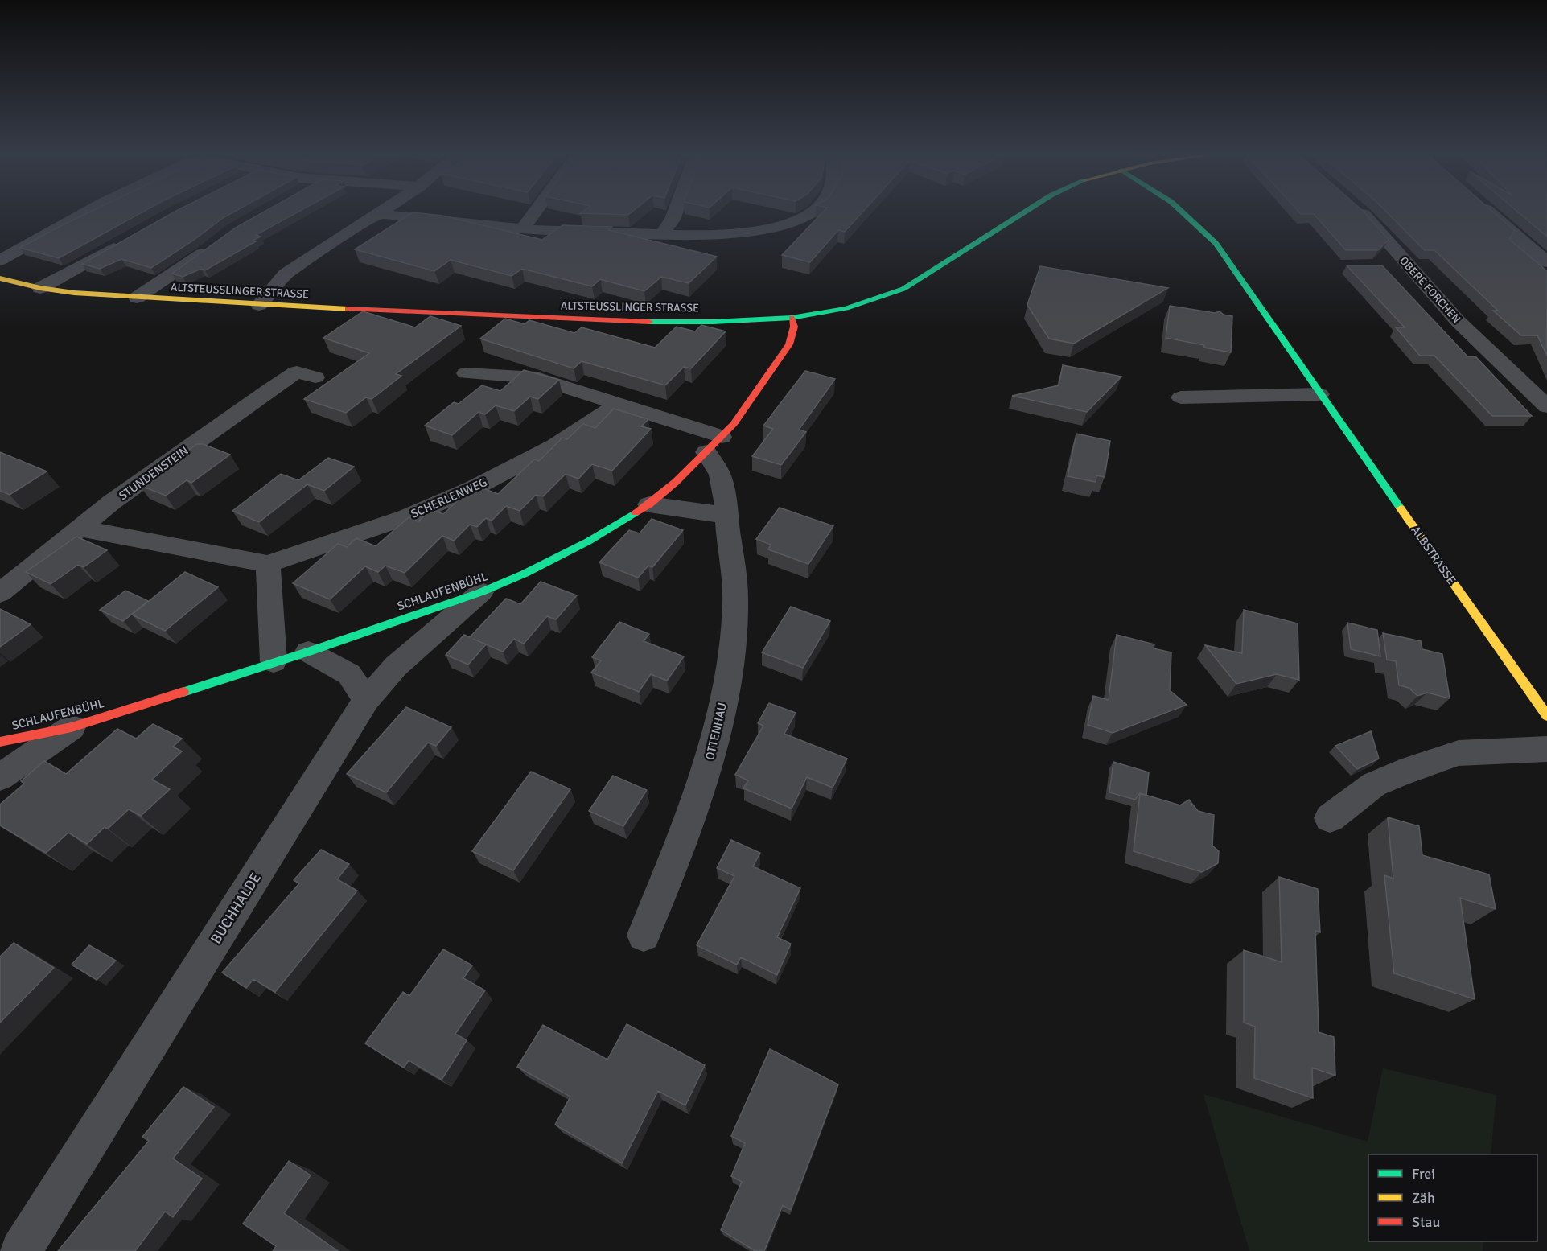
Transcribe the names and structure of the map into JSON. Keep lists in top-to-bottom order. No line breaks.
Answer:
{"streets":{"street":["OBERE FORCHEN","ALTSTEUSSLINGER STRASSE","STUNDENSTEIN","SCHERLENWEG","ALBSTRASSE","SCHLAUFENBÜHL","OTTENHAU","BUCHHALDE"]},"crossings":[["ALTSTEUSSLINGER STRASSE","SCHLAUFENBÜHL"],["STUNDENSTEIN","SCHERLENWEG"],["SCHLAUFENBÜHL","OTTENHAU"],["SCHLAUFENBÜHL","BUCHHALDE"]],"legend":["Frei","Zäh","Stau"]}
